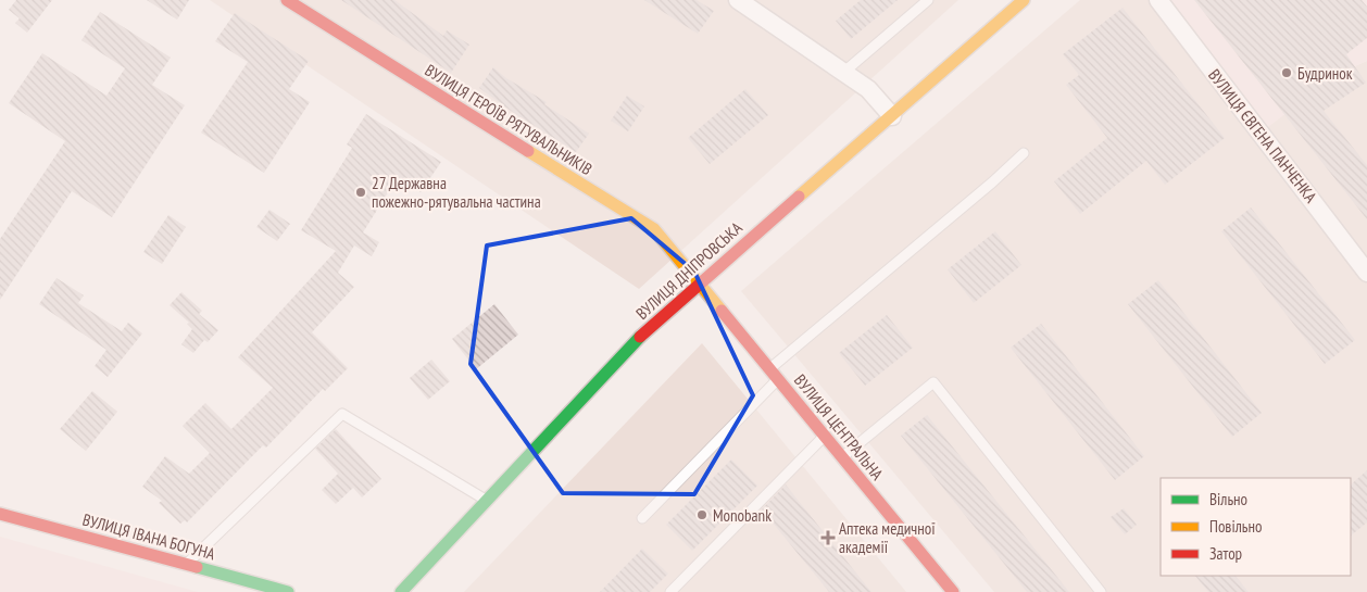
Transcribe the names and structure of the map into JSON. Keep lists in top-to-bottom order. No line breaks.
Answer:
{"streets":{"main road":["ВУЛИЦЯ ГЕРОЇВ РЯТУВАЛЬНИКІВ","ВУЛИЦЯ ДНІПРОВСЬКА","ВУЛИЦЯ ЦЕНТРАЛЬНА","ВУЛИЦЯ ІВАНА БОГУНА"],"street":["ВУЛИЦЯ ЄВГЕНА ПАНЧЕНКА"]},"crossings":[["ВУЛИЦЯ ГЕРОЇВ РЯТУВАЛЬНИКІВ","ВУЛИЦЯ ДНІПРОВСЬКА"],["ВУЛИЦЯ ГЕРОЇВ РЯТУВАЛЬНИКІВ","ВУЛИЦЯ ЦЕНТРАЛЬНА"],["ВУЛИЦЯ ДНІПРОВСЬКА","ВУЛИЦЯ ЦЕНТРАЛЬНА"]],"places":{"other":["Будринок","27 Державна пожежно-рятувальна частина","Monobank"],"health":["Аптека медичної академії"]},"legend":["Вільно","Повільно","Затор"]}
